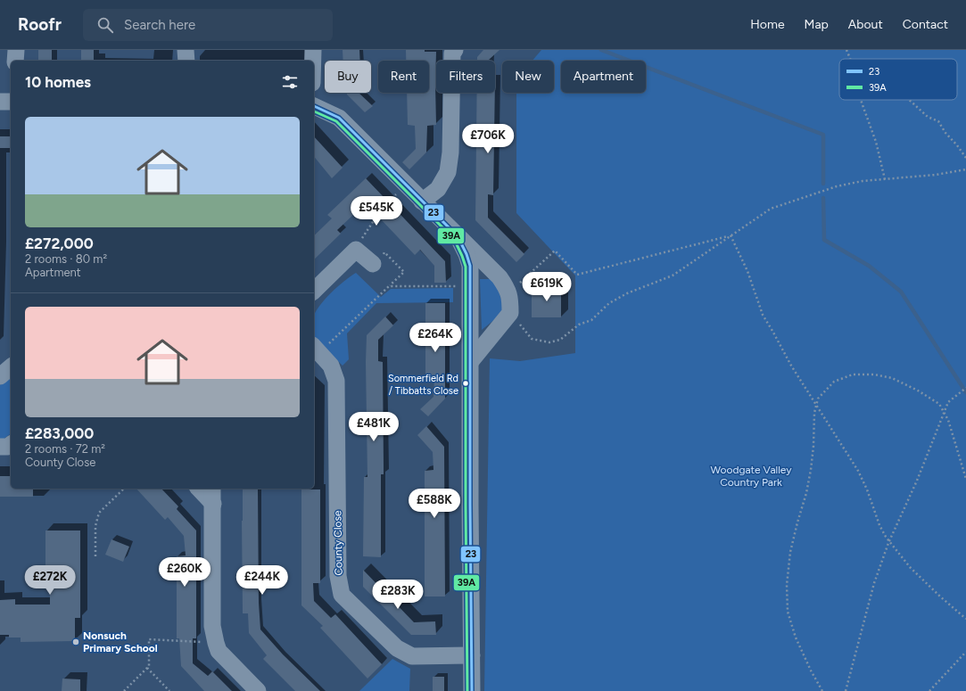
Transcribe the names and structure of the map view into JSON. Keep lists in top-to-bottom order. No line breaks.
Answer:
{"streets":{"street":["County Close"]},"parks":["Woodgate Valley Country Park"],"places":["Sommerfield Rd / Tibbatts Close","Nonsuch Primary School"],"lines":["transit line 23","transit line 39A"],"legend":["23","39A"],"page":{"header":"Roofr","search":"Search here","nav":["Home","Map","About","Contact"],"chip":["Buy","Rent","Filters","New","Apartment"],"heading":"10 homes","list":[{"name":"£272,000","note":"2 rooms · 80 m² · Apartment"},{"name":"£283,000","note":"2 rooms · 72 m² · County Close"}],"price":["£706K","£545K","£619K","£264K","£481K","£588K","£260K","£272K","£244K","£283K"]}}
